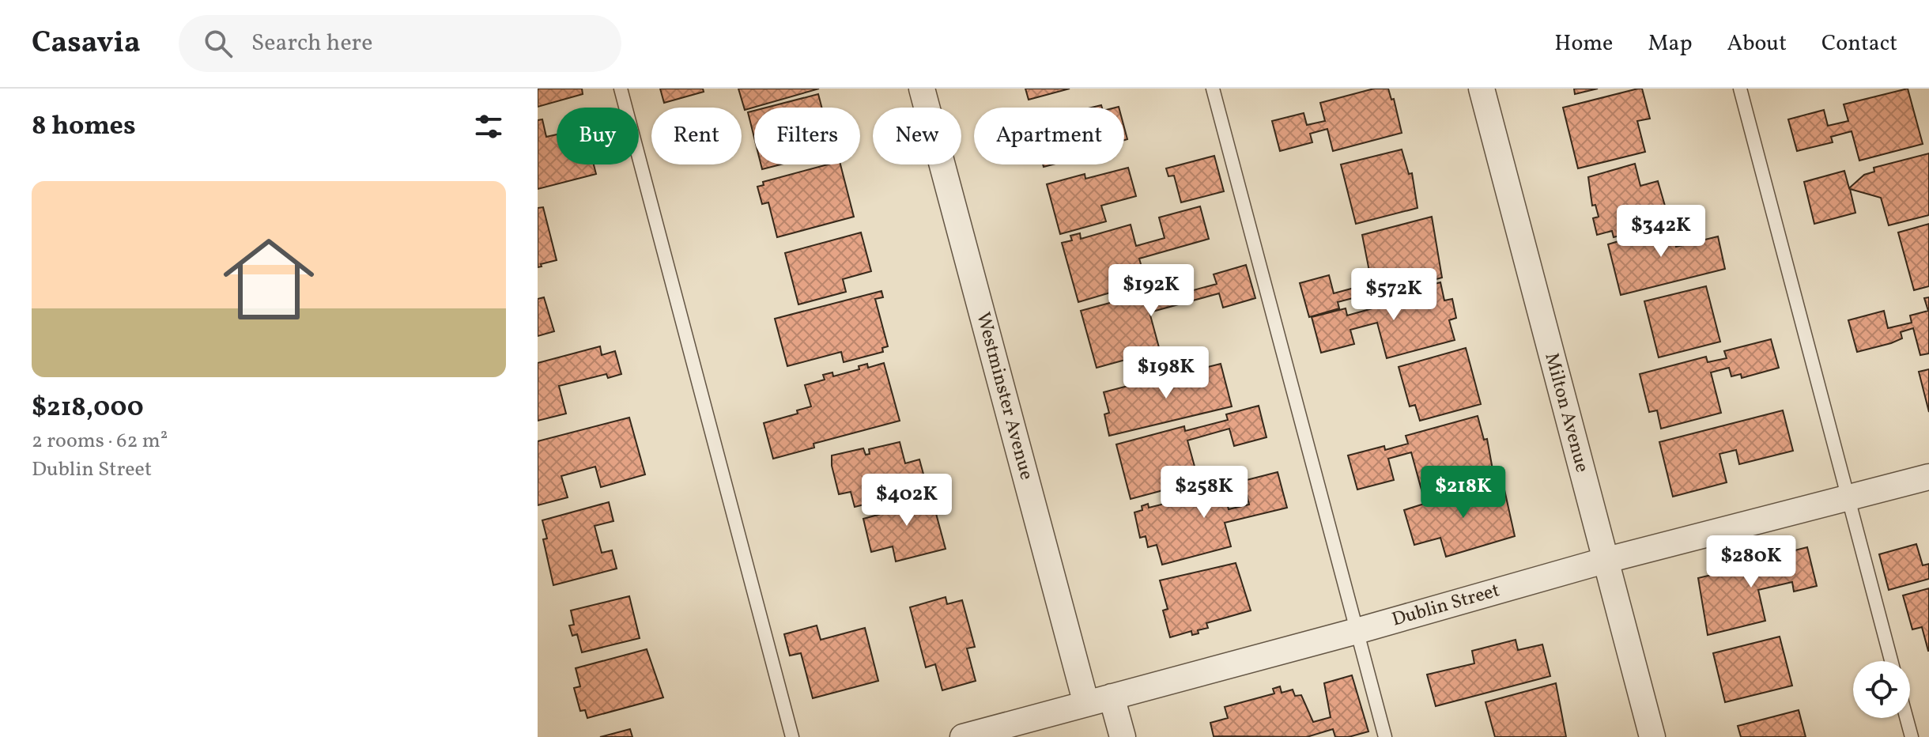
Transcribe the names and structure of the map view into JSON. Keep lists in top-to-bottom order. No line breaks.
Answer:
{"streets":{"street":["Westminster Avenue","Milton Avenue","Dublin Street"]},"crossings":[["Westminster Avenue","Dublin Street"],["Milton Avenue","Dublin Street"]],"page":{"header":"Casavia","search":"Search here","nav":["Home","Map","About","Contact"],"heading":"8 homes","chip":["Buy","Rent","Filters","New","Apartment"],"list":[{"name":"$218,000","note":"2 rooms · 62 m² · Dublin Street"}],"price":["$342K","$192K","$572K","$198K","$258K","$218K","$402K","$280K"]}}
